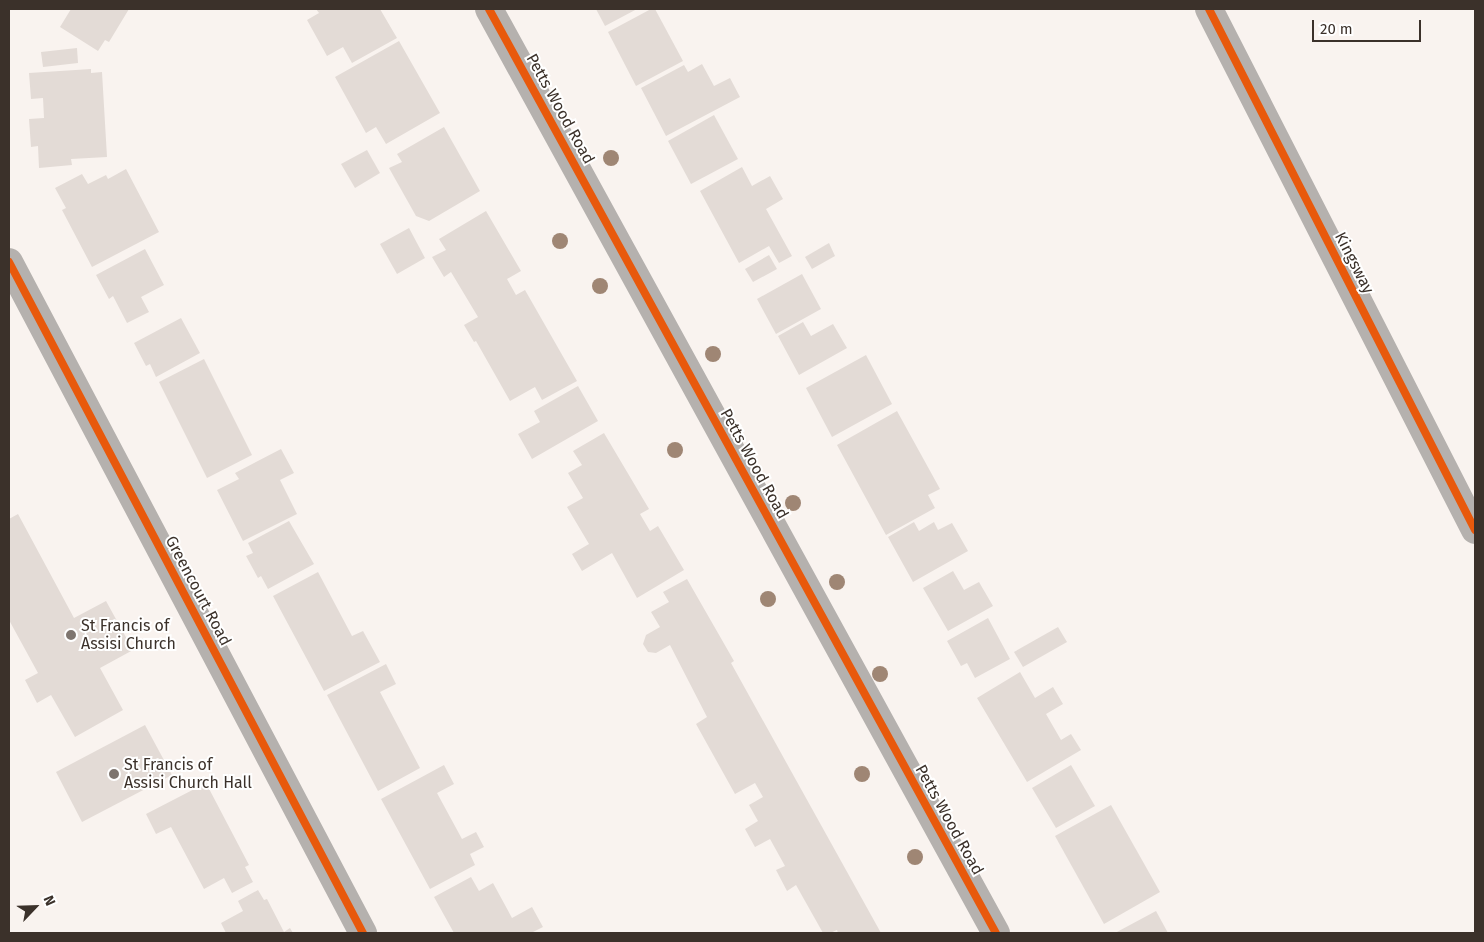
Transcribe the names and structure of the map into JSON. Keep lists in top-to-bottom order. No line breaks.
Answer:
{"streets":{"street":["Petts Wood Road","Kingsway","Greencourt Road"]},"places":["St Francis of Assisi Church","St Francis of Assisi Church Hall"],"scale_bar":"20 m","north":"top right"}
